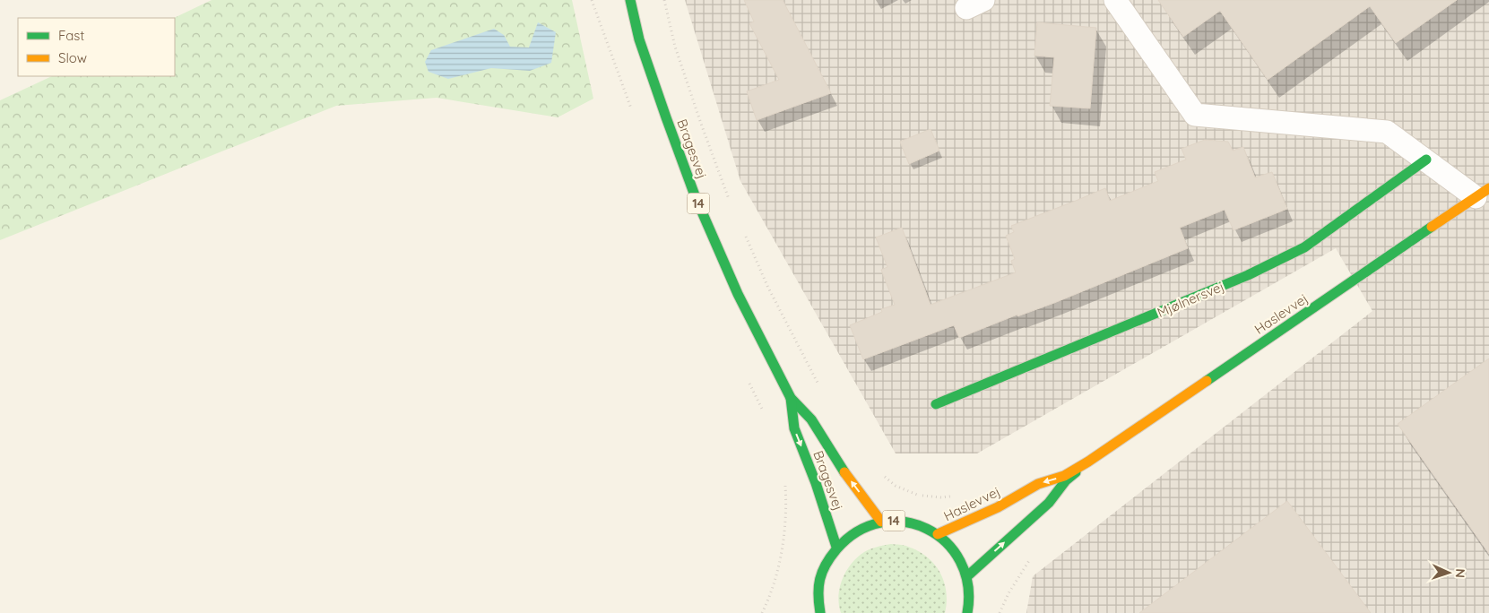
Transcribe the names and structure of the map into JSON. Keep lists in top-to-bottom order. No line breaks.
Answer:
{"streets":{"street":["Bragesvej","14","Mjølnersvej","Haslevvej"]},"crossings":[["Bragesvej","14"],["14","Haslevvej"]],"legend":["Fast","Slow"],"north":"right"}
